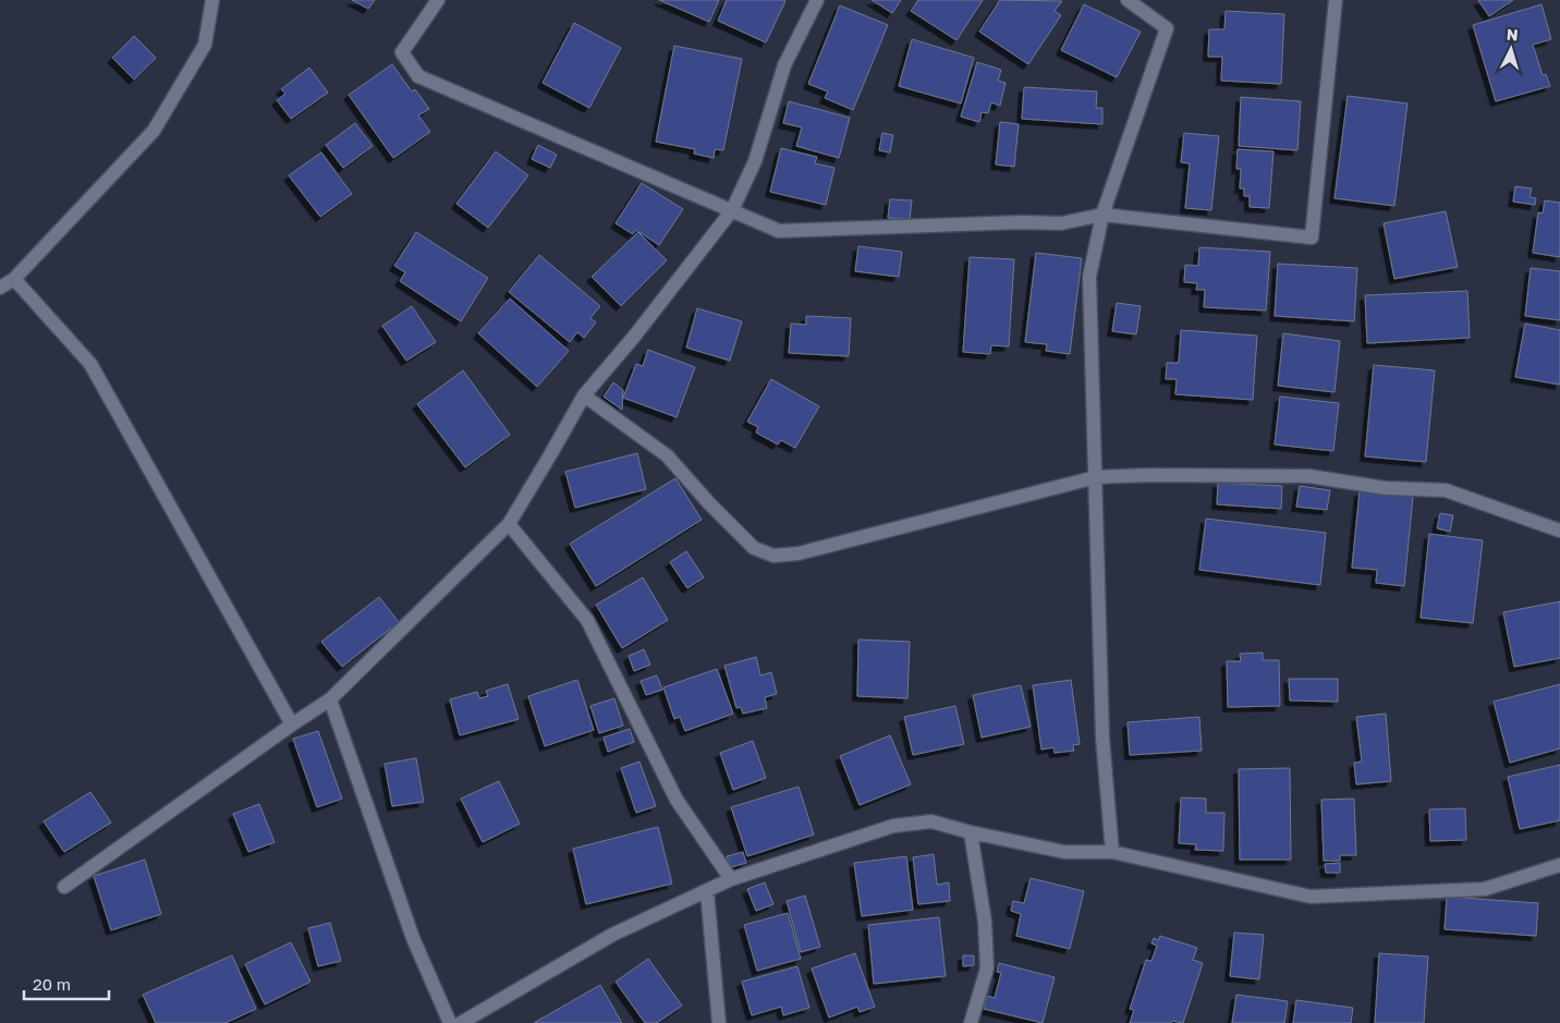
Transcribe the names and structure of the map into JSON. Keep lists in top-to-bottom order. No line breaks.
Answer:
{"scale_bar":"20 m","north":"top"}
